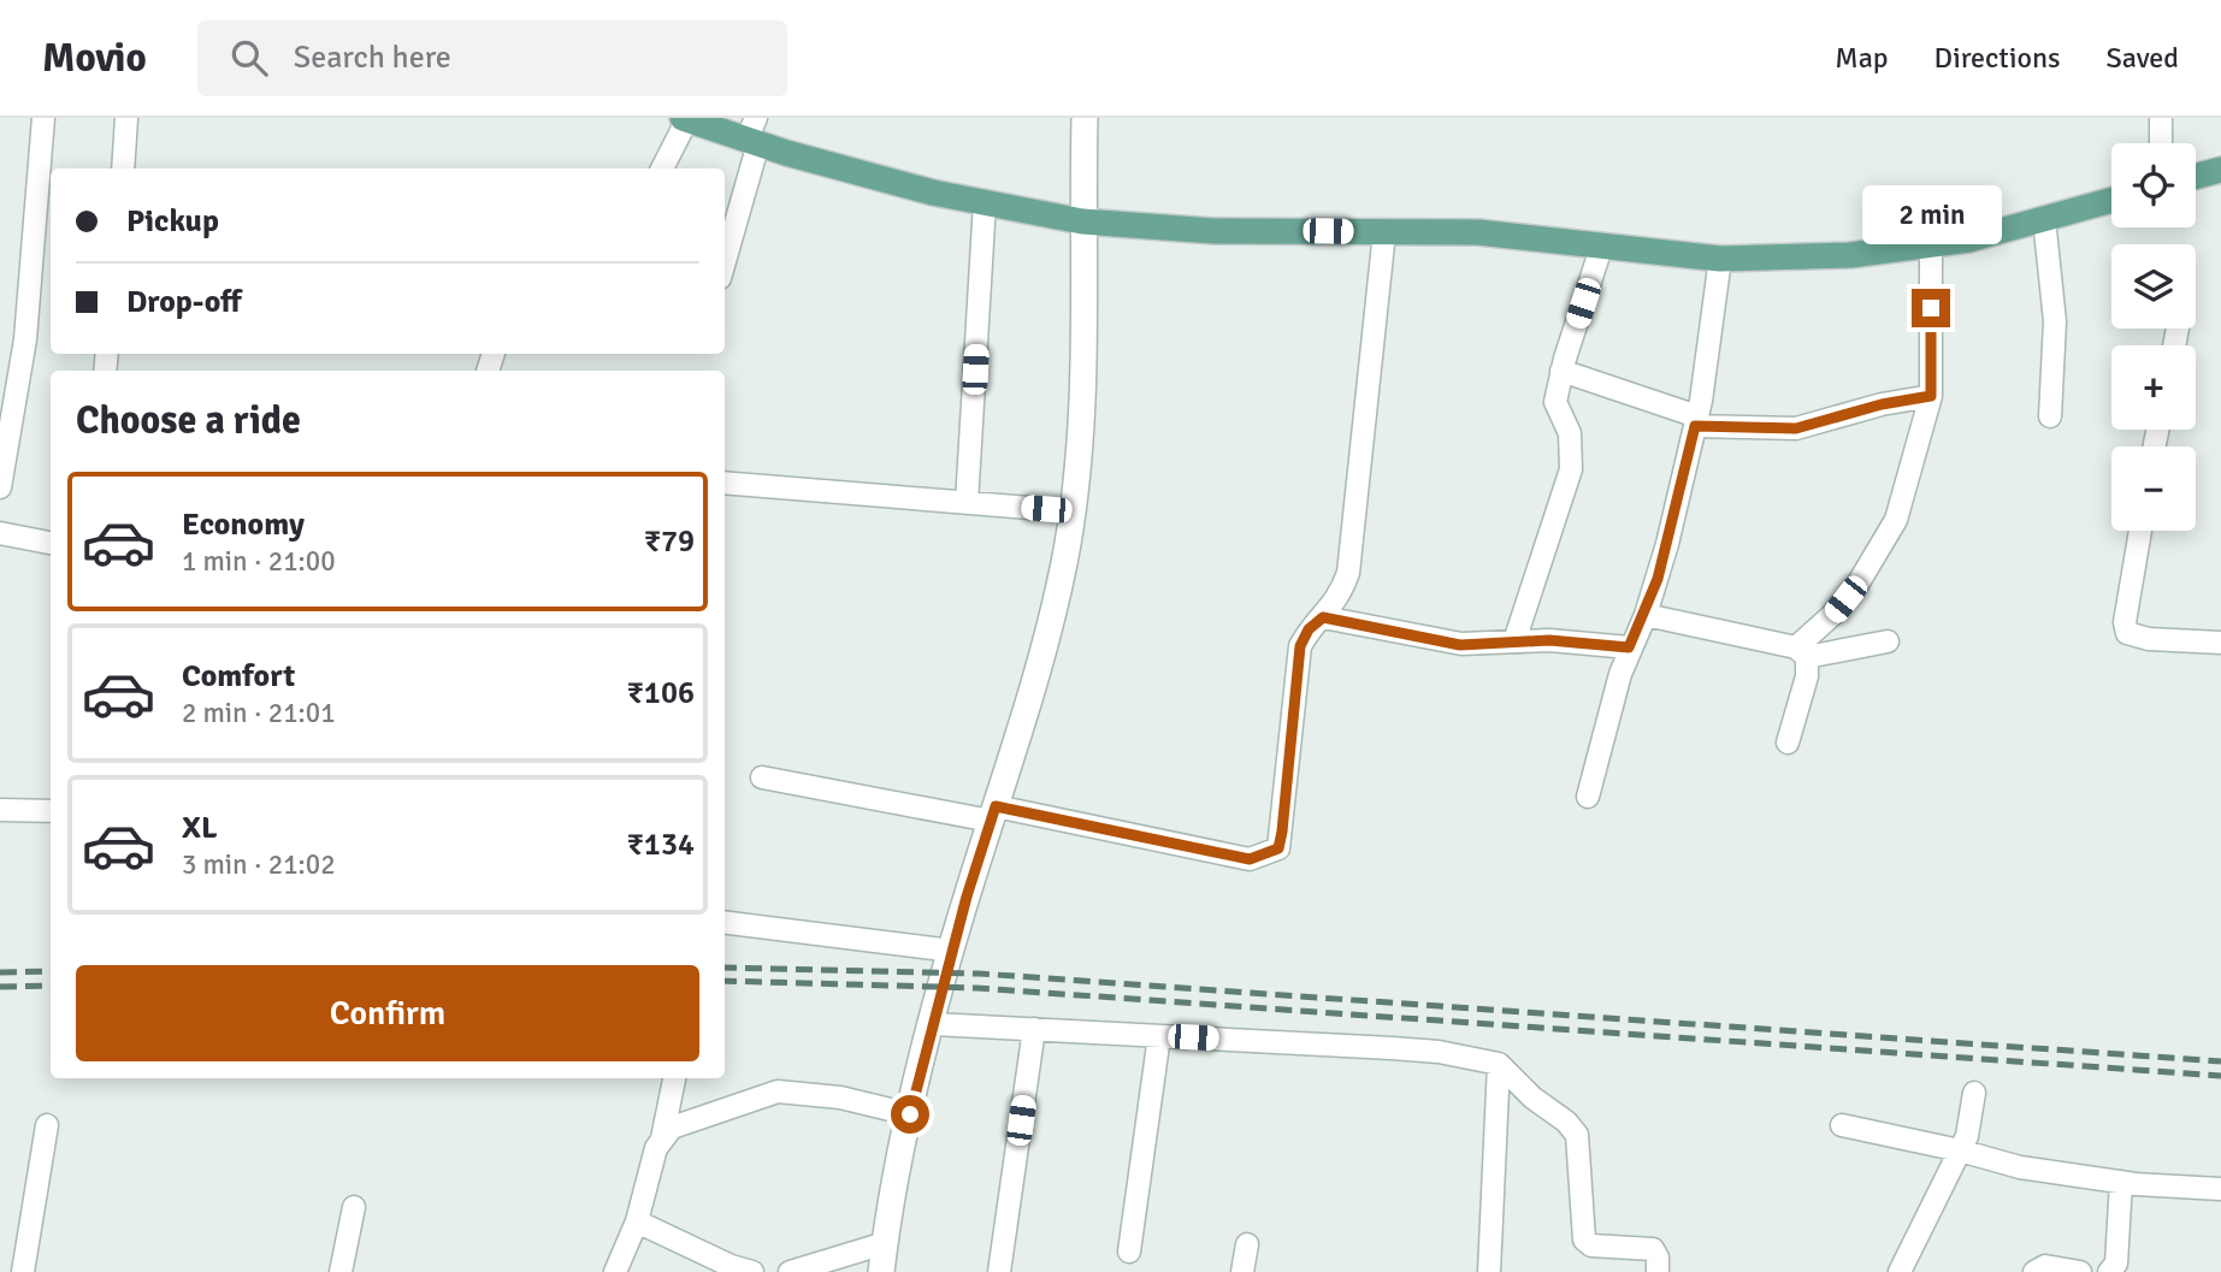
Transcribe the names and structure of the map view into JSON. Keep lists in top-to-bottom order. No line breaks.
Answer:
{"page":{"header":"Movio","search":"Search here","nav":["Map","Directions","Saved"],"map_buttons":["+","−"],"banner":["Pickup","Drop-off"],"bubble":"2 min","heading":"Choose a ride","list":[{"name":"Economy","note":"1 min · 21:00","value":"₹79"},{"name":"Comfort","note":"2 min · 21:01","value":"₹106"},{"name":"XL","note":"3 min · 21:02","value":"₹134"}],"buttons":"Confirm"}}
